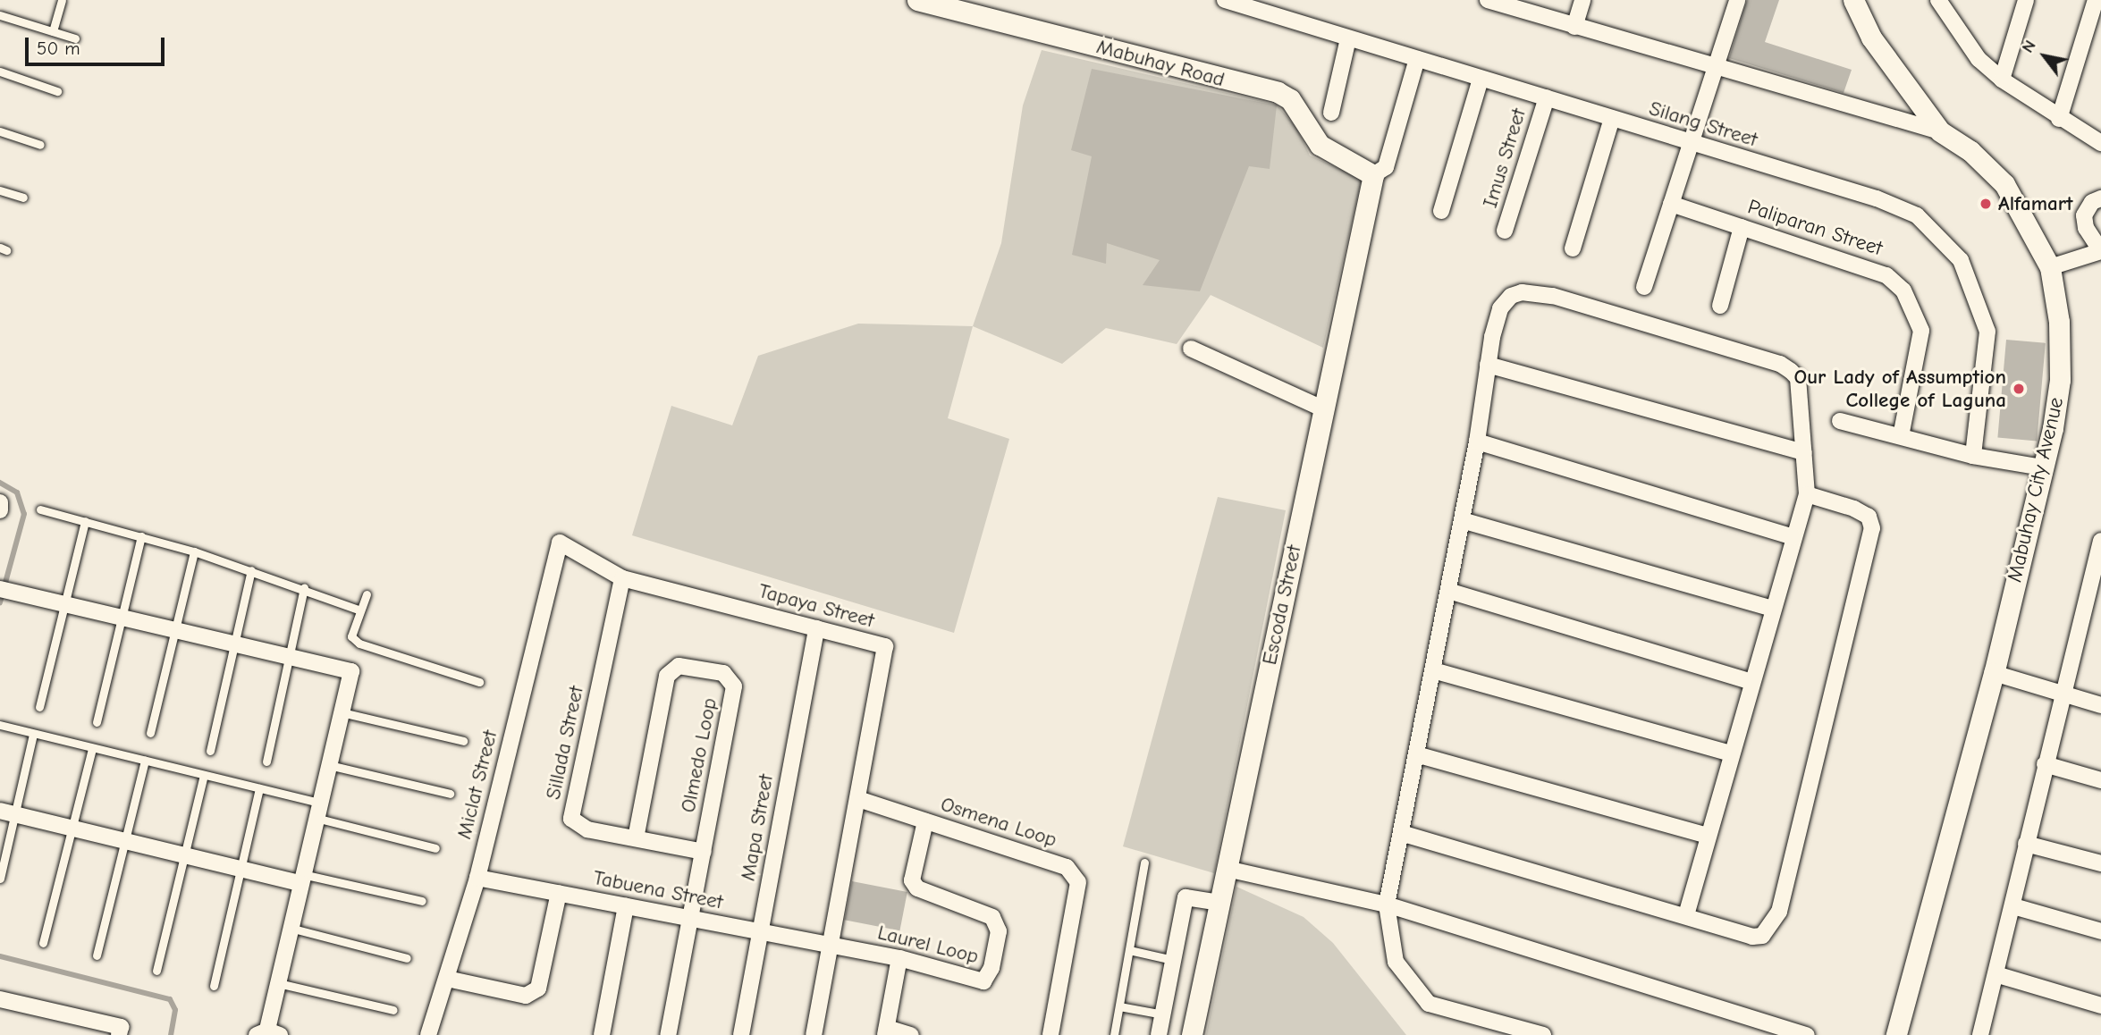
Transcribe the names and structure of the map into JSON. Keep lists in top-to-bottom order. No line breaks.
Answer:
{"streets":{"street":["Mabuhay Road","Silang Street","Imus Street","Paliparan Street","Mabuhay City Avenue","Escoda Street","Tapaya Street","Sillada Street","Olmedo Loop","Miclat Street","Osmena Loop","Mapa Street","Tabuena Street","Laurel Loop"]},"crossings":[["Mabuhay Road","Escoda Street"],["Silang Street","Imus Street"],["Tapaya Street","Sillada Street"],["Tapaya Street","Miclat Street"],["Tapaya Street","Osmena Loop"],["Tapaya Street","Mapa Street"],["Tapaya Street","Tabuena Street"],["Tapaya Street","Laurel Loop"],["Sillada Street","Olmedo Loop"],["Olmedo Loop","Tabuena Street"],["Miclat Street","Tabuena Street"],["Osmena Loop","Laurel Loop"],["Mapa Street","Tabuena Street"],["Tabuena Street","Laurel Loop"]],"places":["Alfamart","Our Lady of Assumption College of Laguna"],"scale_bar":"50 m","north":"top left"}
